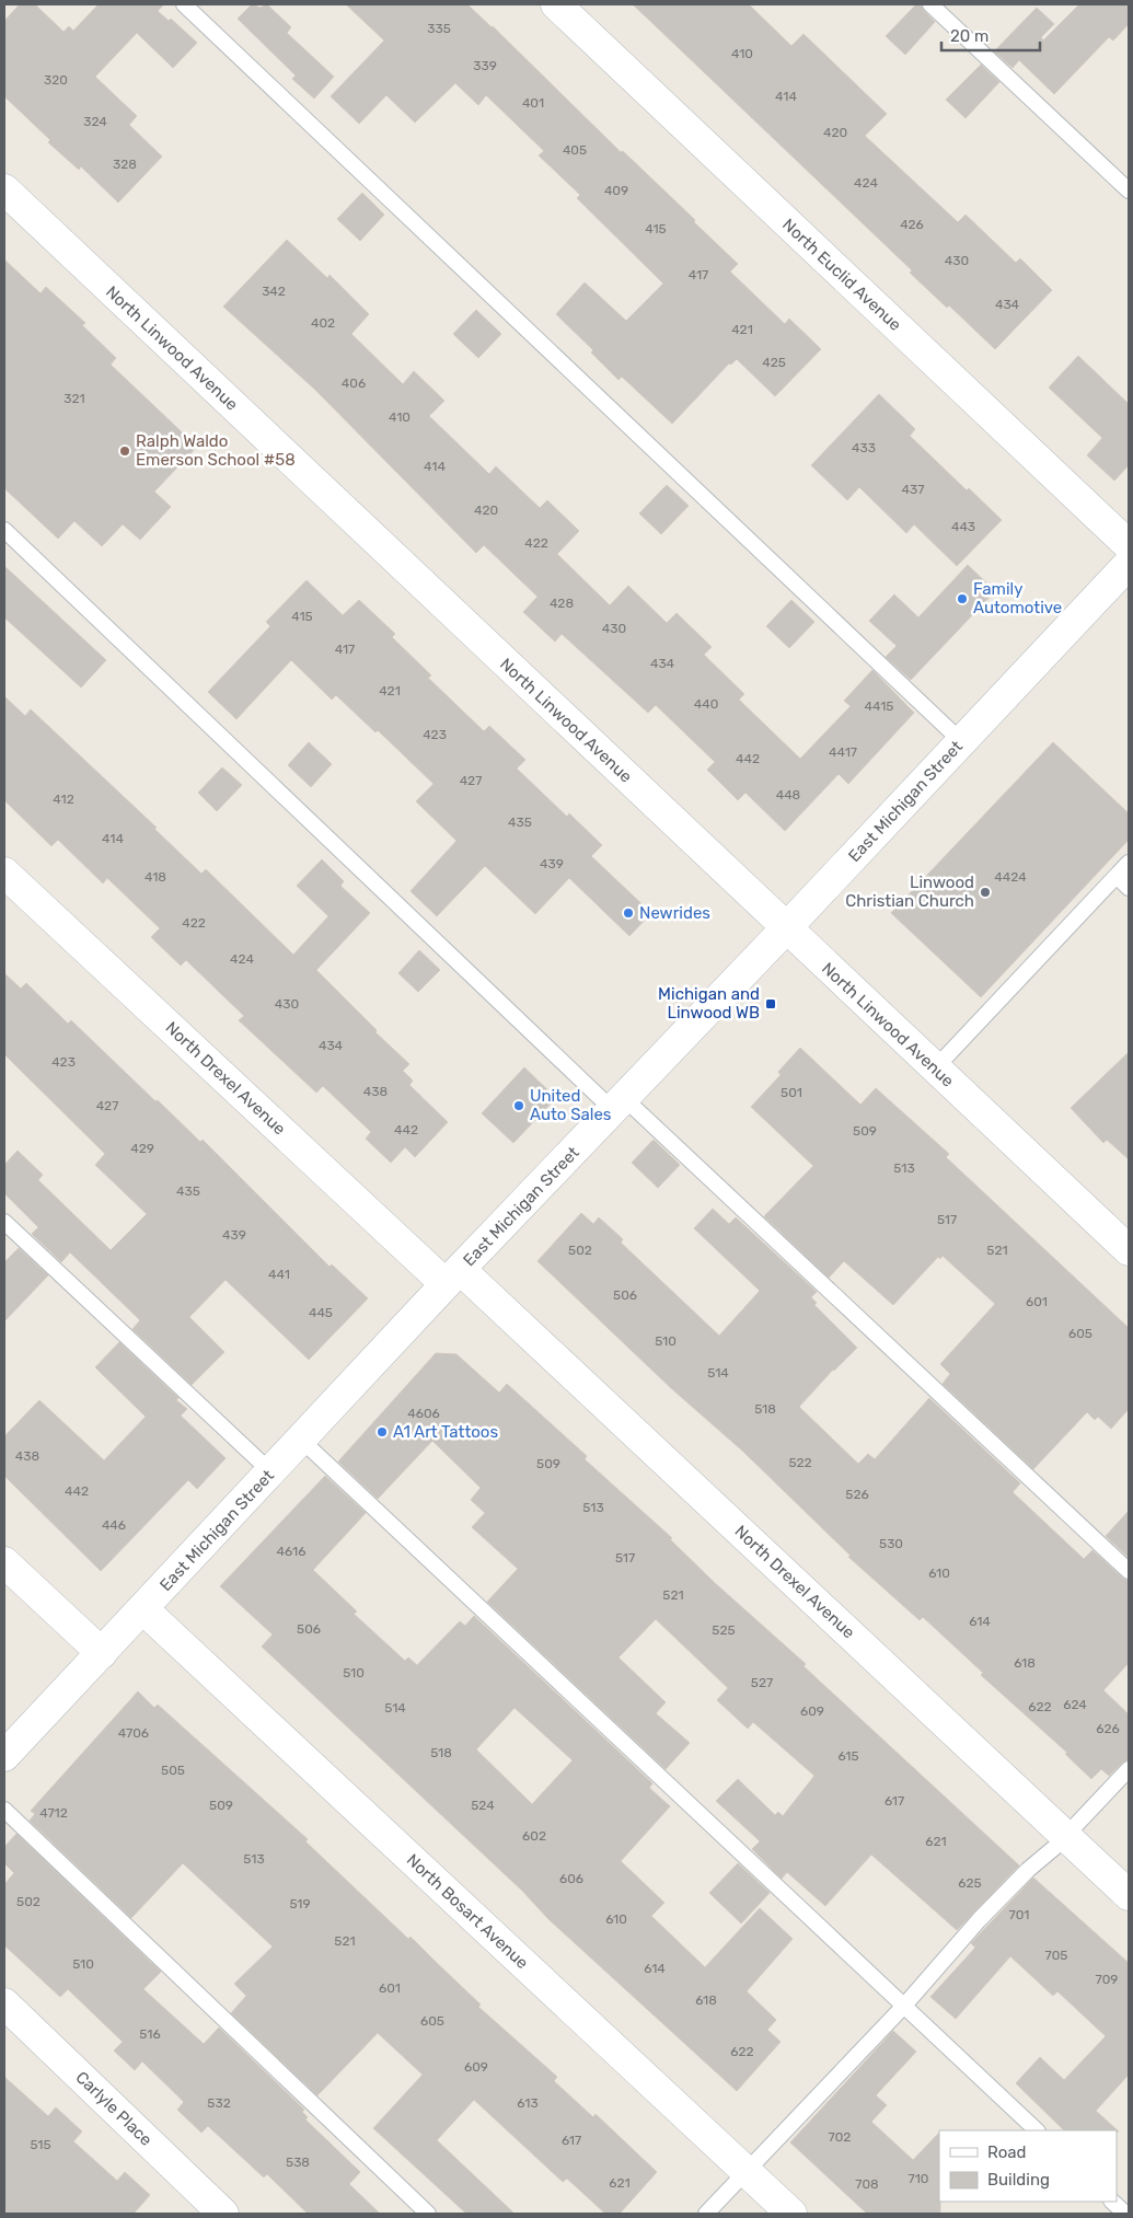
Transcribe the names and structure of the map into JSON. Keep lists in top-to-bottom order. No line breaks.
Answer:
{"streets":{"street":["North Euclid Avenue","North Linwood Avenue","East Michigan Street","North Drexel Avenue","North Bosart Avenue","Carlyle Place"]},"crossings":[["North Linwood Avenue","East Michigan Street"],["East Michigan Street","North Drexel Avenue"],["East Michigan Street","North Bosart Avenue"]],"places":{"other":["Ralph Waldo Emerson School #58","Family Automotive","Linwood Christian Church","Newrides","United Auto Sales","A1 Art Tattoos"],"transit":["Michigan and Linwood WB"]},"house_numbers":["335","410","339","320","414","401","324","420","405","328","424","409","426","415","430","417","342","434","402","421","425","406","321","410","433","414","437","420","443","422","428","415","430","417","434","421","440","4415","423","4417","442","427","448","412","435","414","439","418","4424","422","424","430","434","423","438","501","427","442","509","429","513","435","517","439","502","521","441","506","601","445","605","510","514","518","4606","438","522","509","442","526","513","446","530","4616","517","610","521","614","506","525","618","510","527","624","622","514","609","626","4706","518","615","505","617","509","524","4712","602","621","513","606","625","502","519","701","610","521","705","510","614","709","601","618","605","516","622","609","532","613","702","617","515","538","710","621","708"],"legend":["Road","Building"],"scale_bar":"20 m"}
